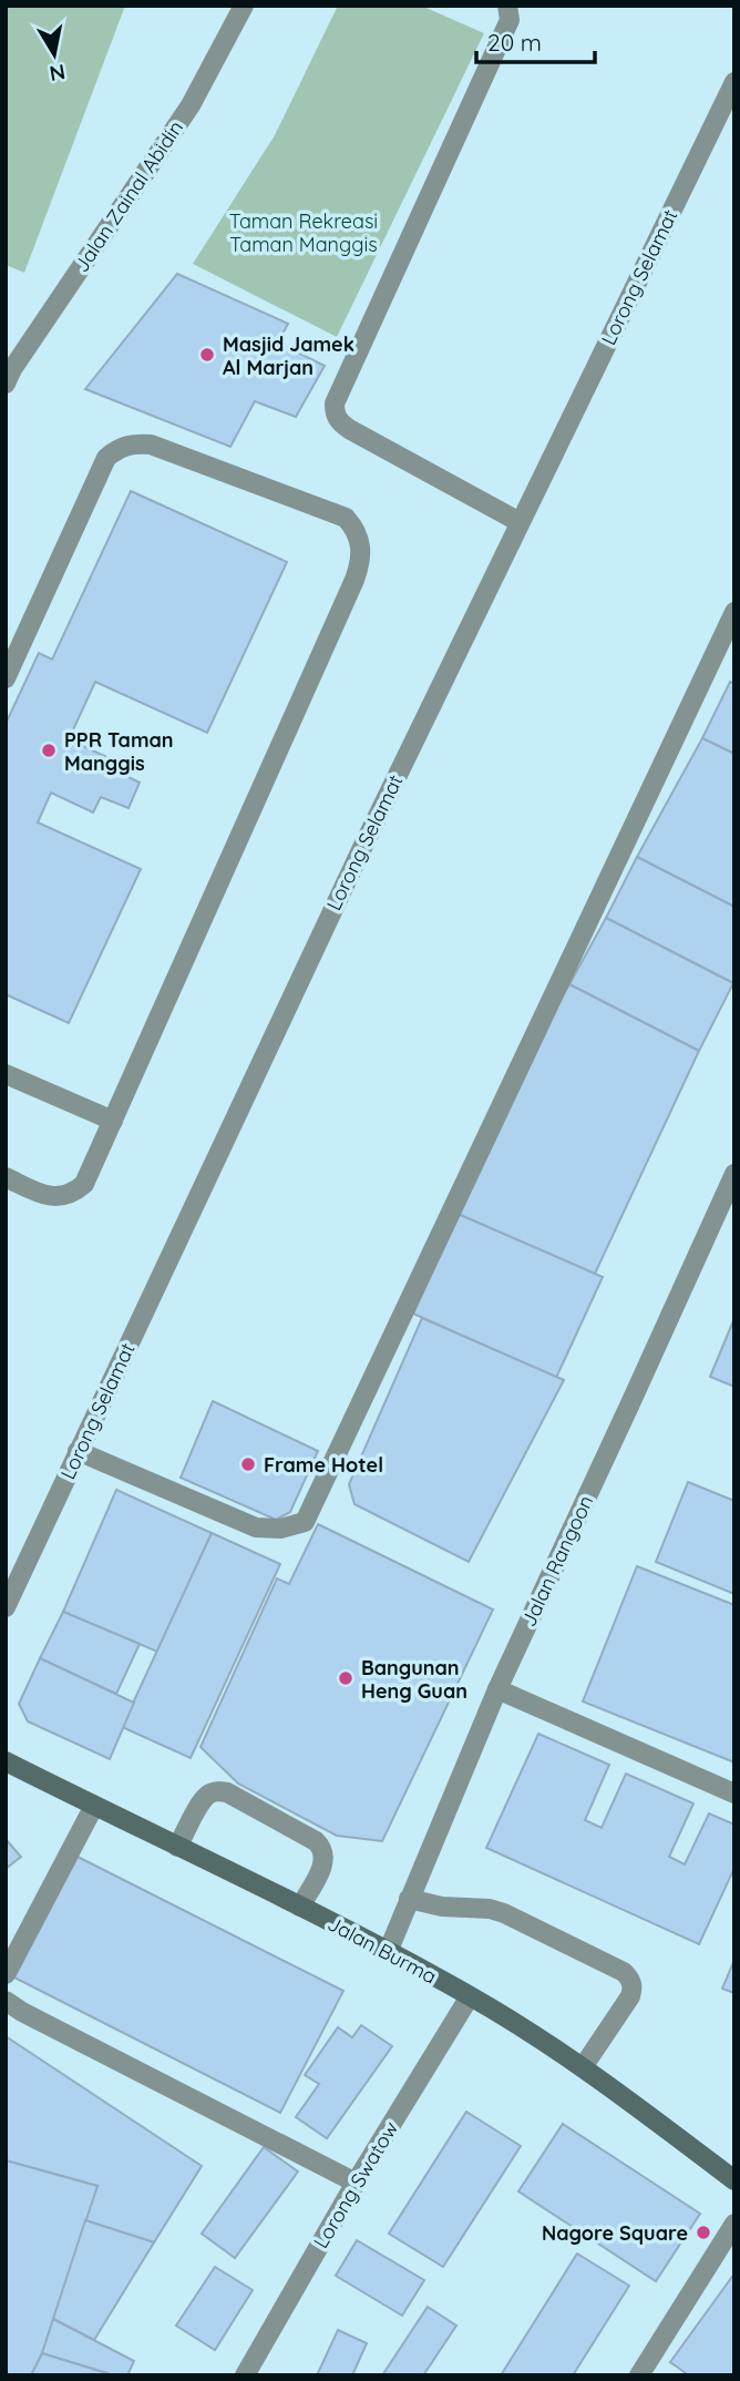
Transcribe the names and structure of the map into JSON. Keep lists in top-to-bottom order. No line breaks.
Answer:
{"streets":{"main road":["Jalan Burma"],"street":["Jalan Zainal Abidin","Lorong Selamat","Jalan Rangoon","Lorong Swatow"]},"crossings":[["Jalan Rangoon","Jalan Burma"],["Jalan Burma","Lorong Swatow"]],"parks":["Taman Rekreasi Taman Manggis"],"places":["Masjid Jamek Al Marjan","PPR Taman Manggis","Frame Hotel","Bangunan Heng Guan","Nagore Square"],"scale_bar":"20 m","north":"bottom"}
